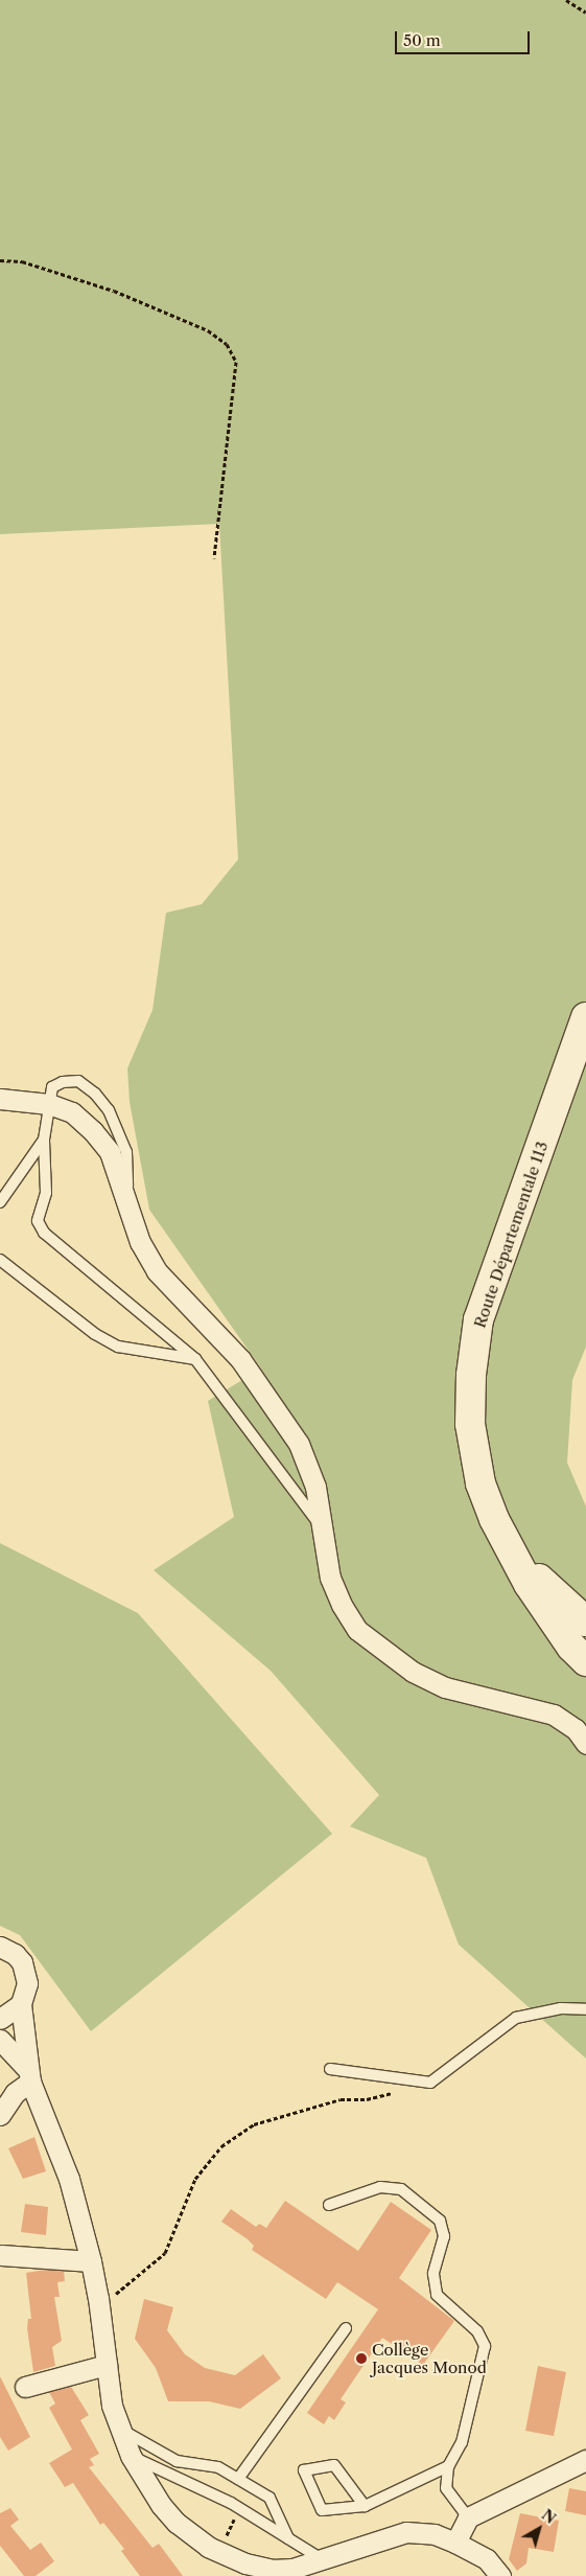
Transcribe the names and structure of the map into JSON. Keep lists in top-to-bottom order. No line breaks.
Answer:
{"streets":{"main road":["Route Départementale 113"]},"places":["Collège Jacques Monod"],"scale_bar":"50 m","north":"top right"}
